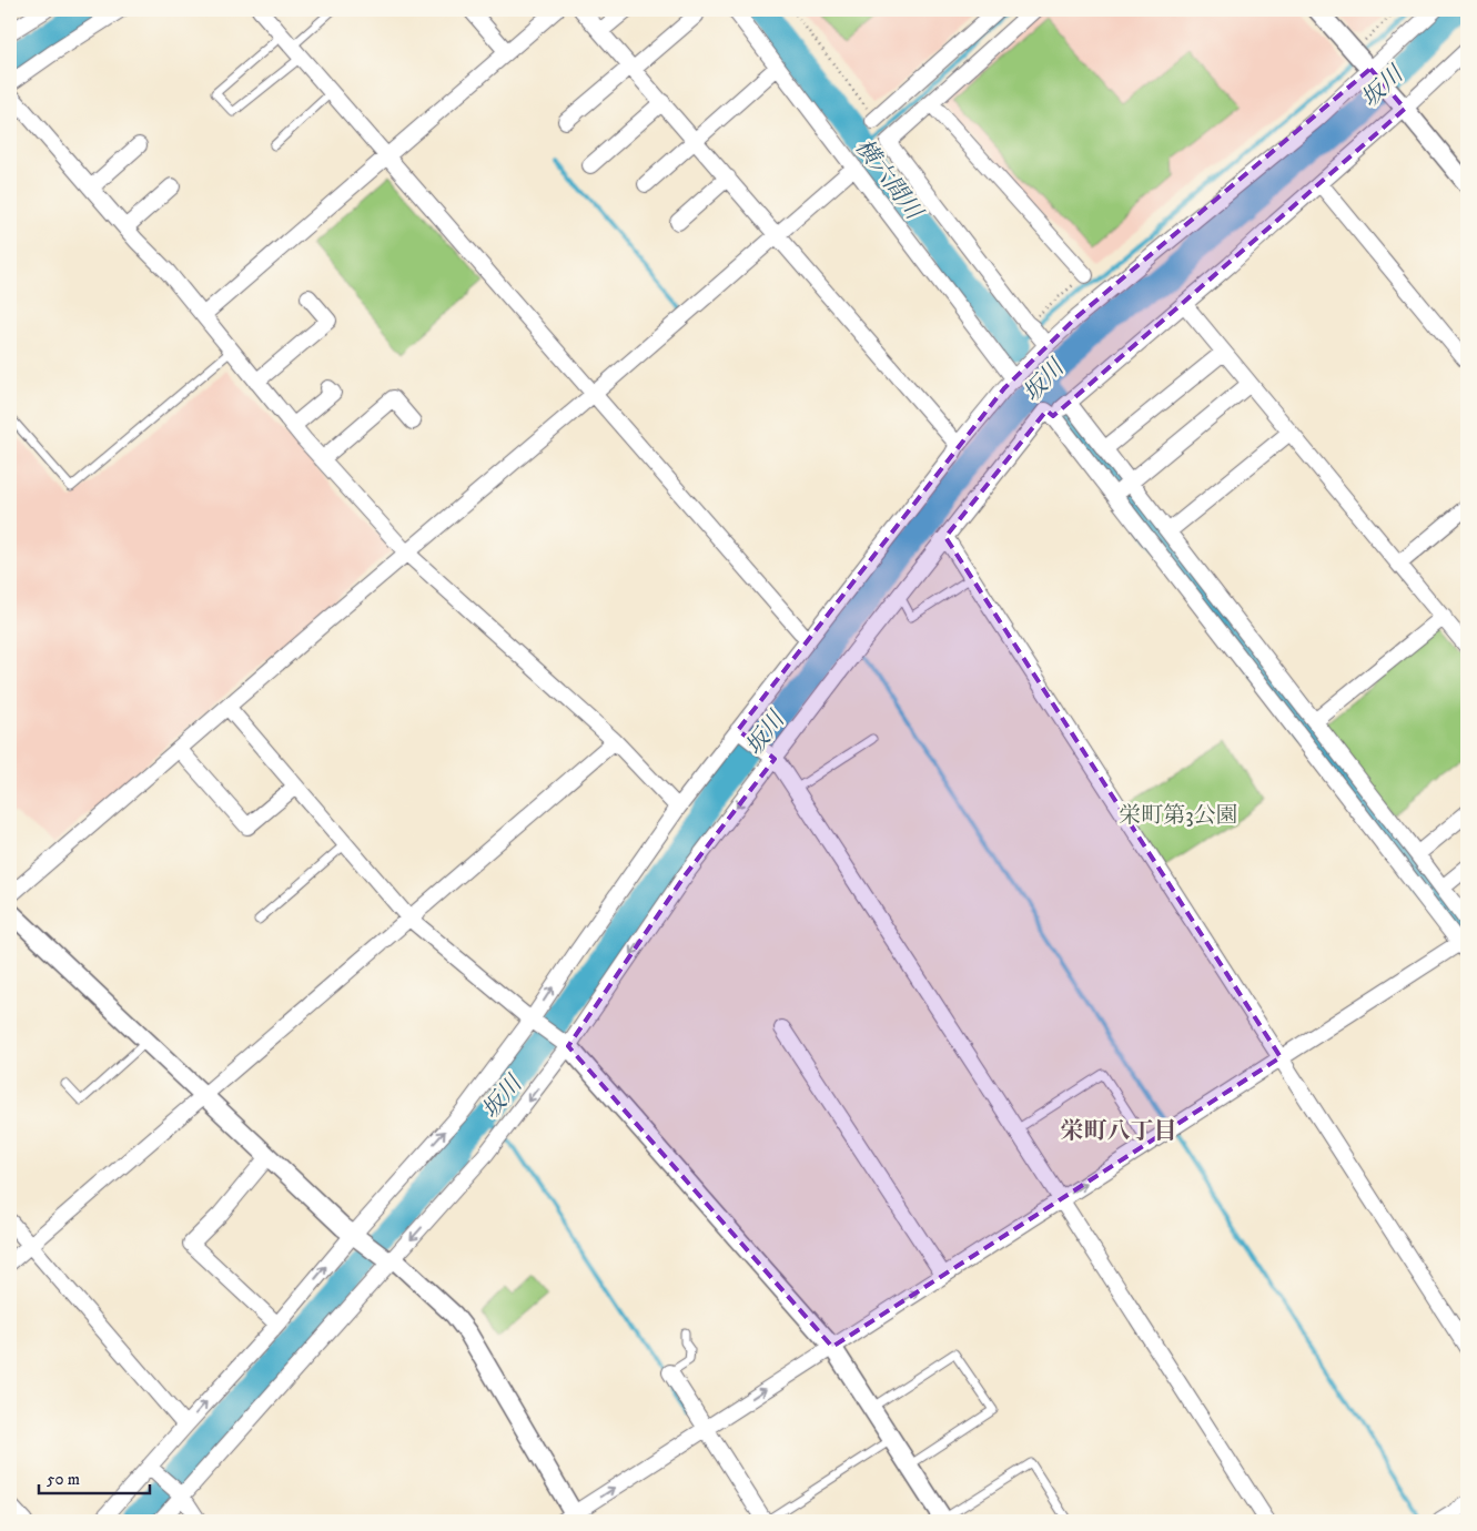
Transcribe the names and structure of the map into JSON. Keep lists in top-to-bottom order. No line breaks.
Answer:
{"districts":["栄町八丁目"],"water":["坂川","横六間川"],"parks":["栄町第3公園"],"scale_bar":"50 m"}
